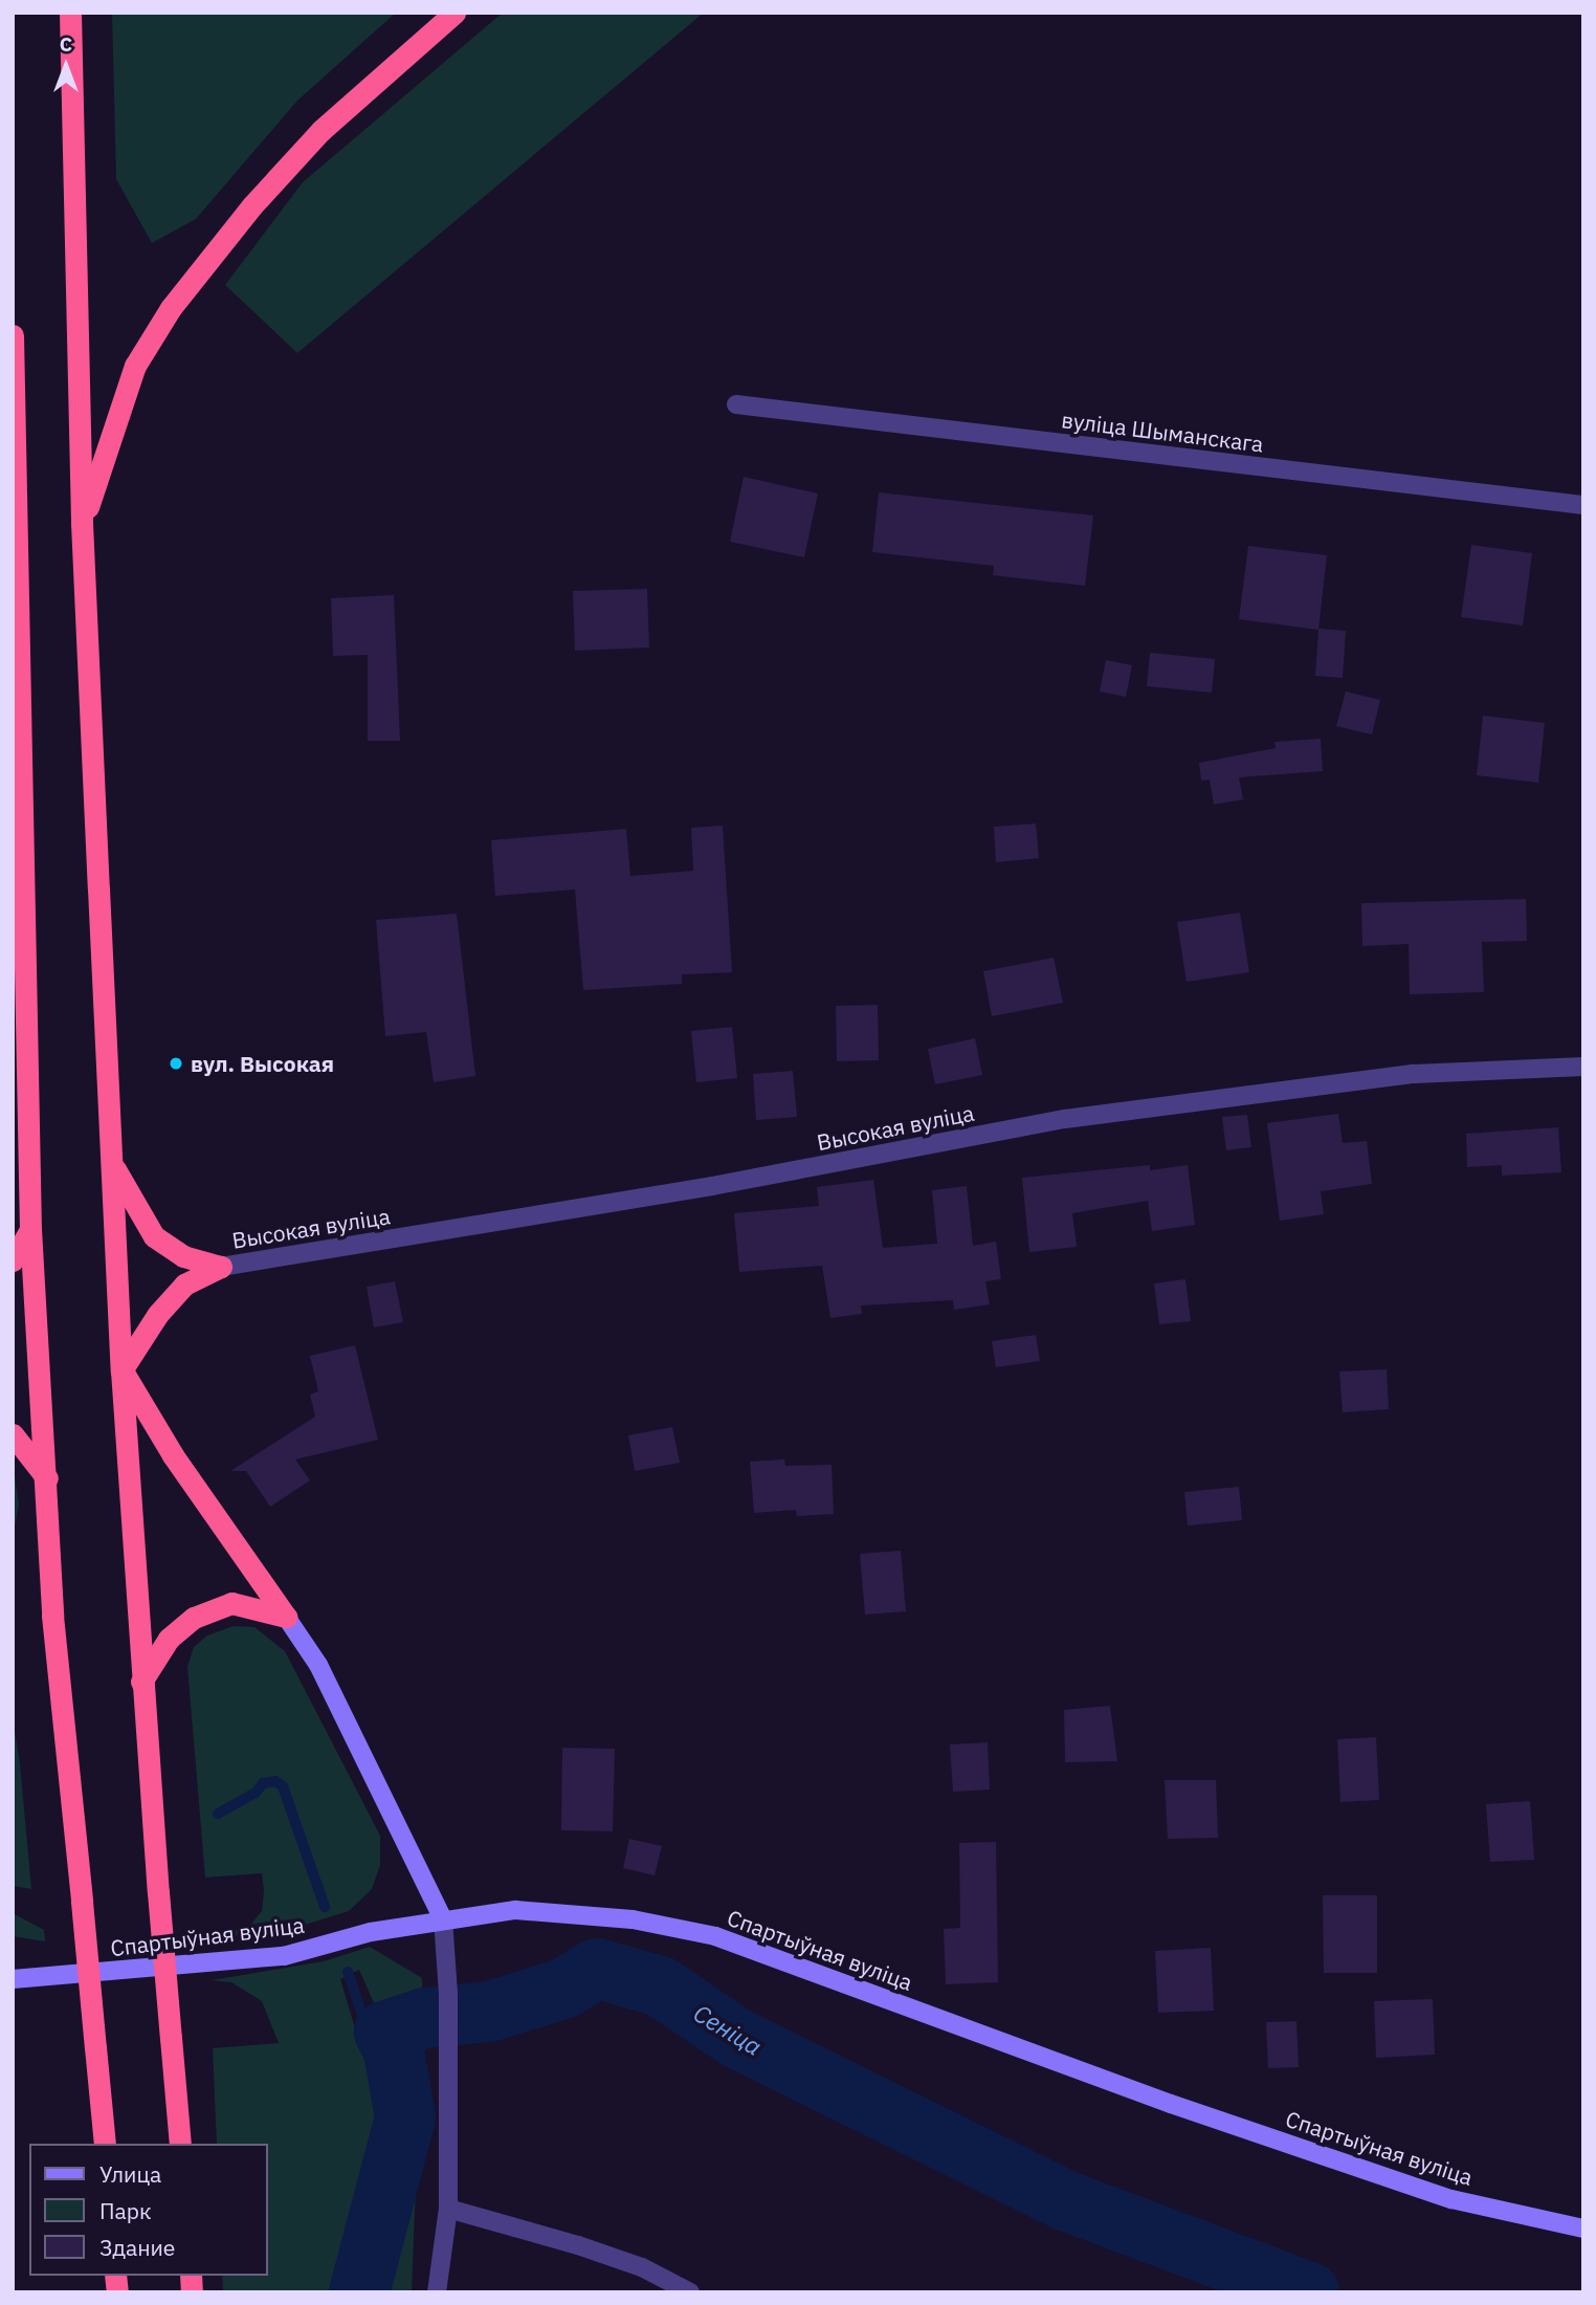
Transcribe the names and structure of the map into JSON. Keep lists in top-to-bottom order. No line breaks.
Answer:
{"streets":{"street":["вуліца Шыманскага","Высокая вуліца","Спартыўная вуліца"]},"water":["Сеніца"],"places":["вул. Высокая"],"legend":["Улица","Парк","Здание"],"north":"top"}
